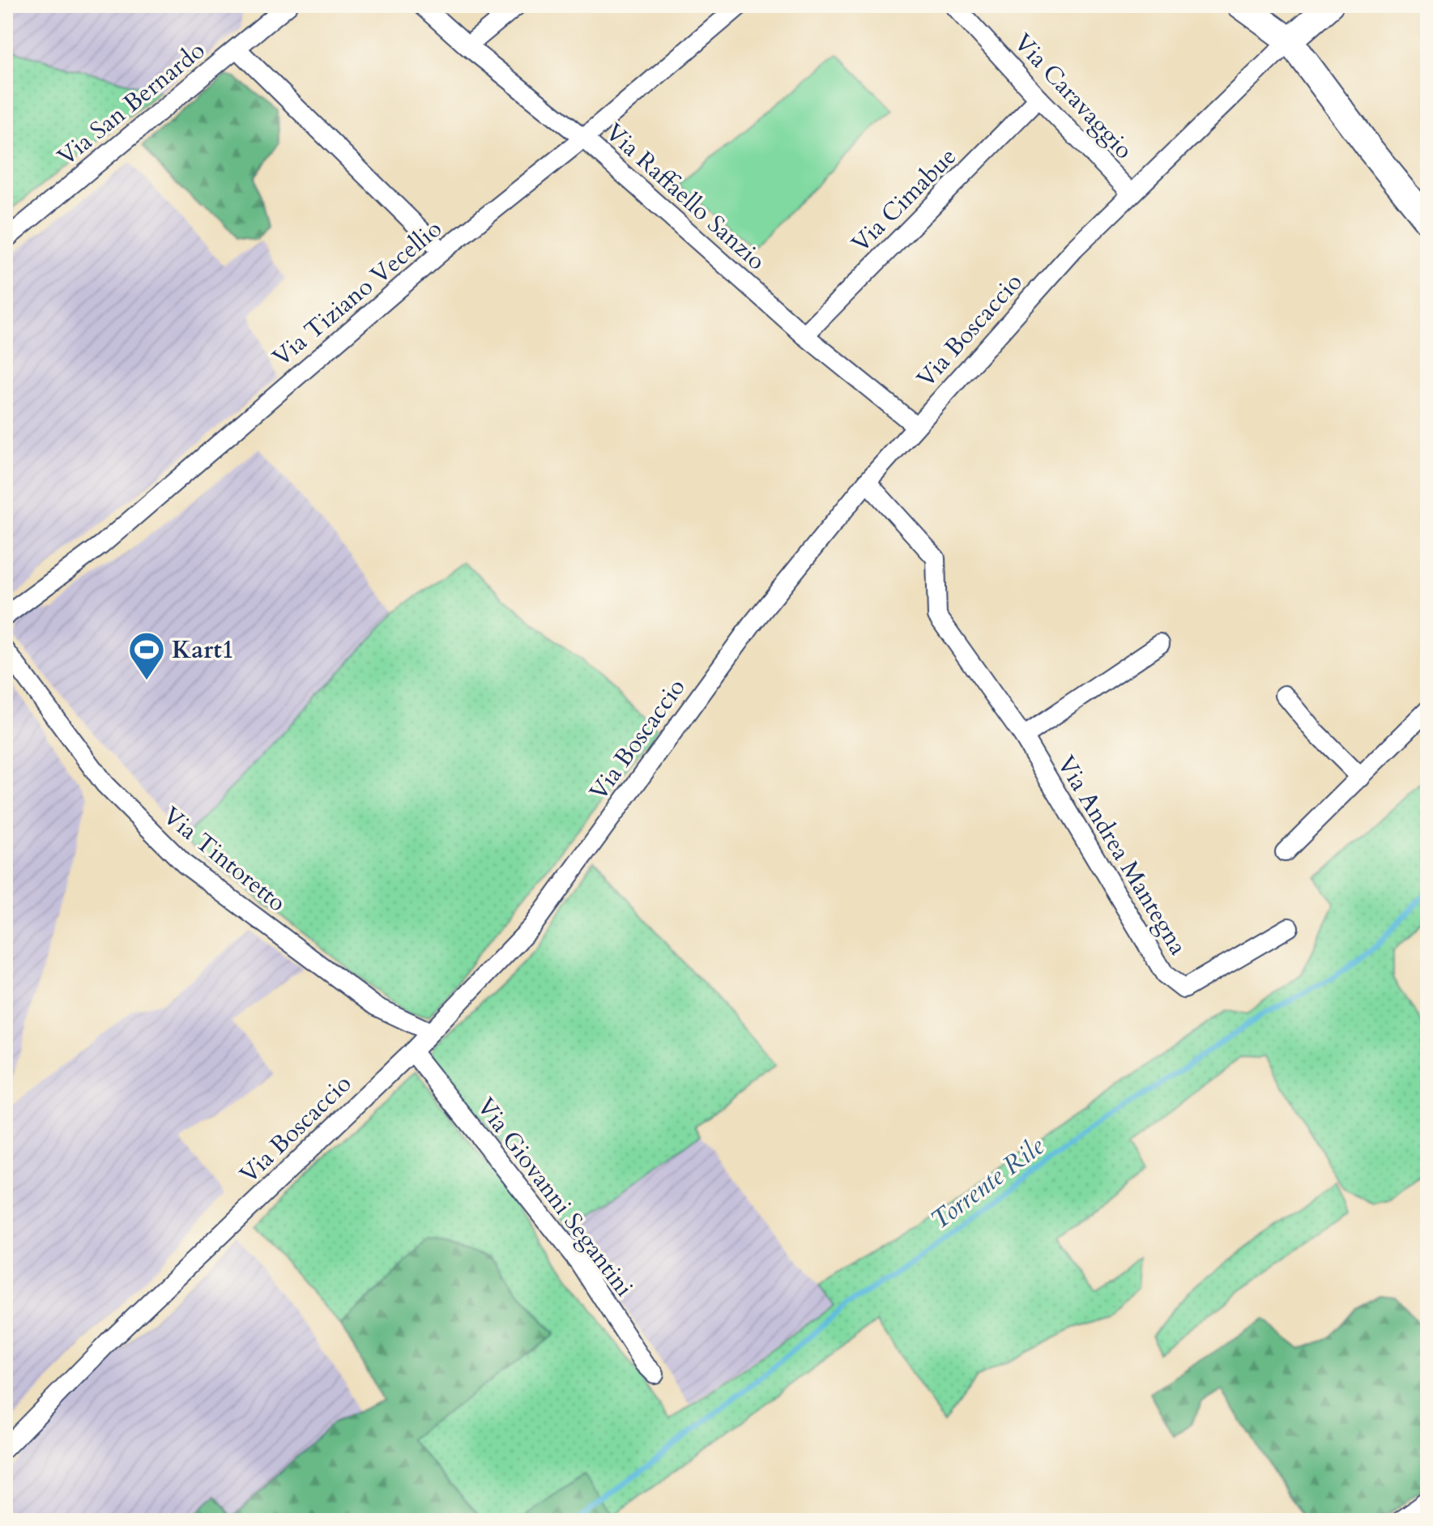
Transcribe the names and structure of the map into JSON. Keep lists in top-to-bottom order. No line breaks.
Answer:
{"streets":{"street":["Via Caravaggio","Via San Bernardo","Via Raffaello Sanzio","Via Cimabue","Via Tiziano Vecellio","Via Boscaccio","Via Andrea Mantegna","Via Tintoretto","Via Giovanni Segantini"]},"crossings":[["Via Caravaggio","Via Cimabue"],["Via Caravaggio","Via Boscaccio"],["Via Raffaello Sanzio","Via Cimabue"],["Via Raffaello Sanzio","Via Tiziano Vecellio"],["Via Raffaello Sanzio","Via Boscaccio"],["Via Boscaccio","Via Andrea Mantegna"],["Via Boscaccio","Via Tintoretto"],["Via Boscaccio","Via Giovanni Segantini"]],"water":["Torrente Rile"],"places":{"sports":["Kart1"]}}
